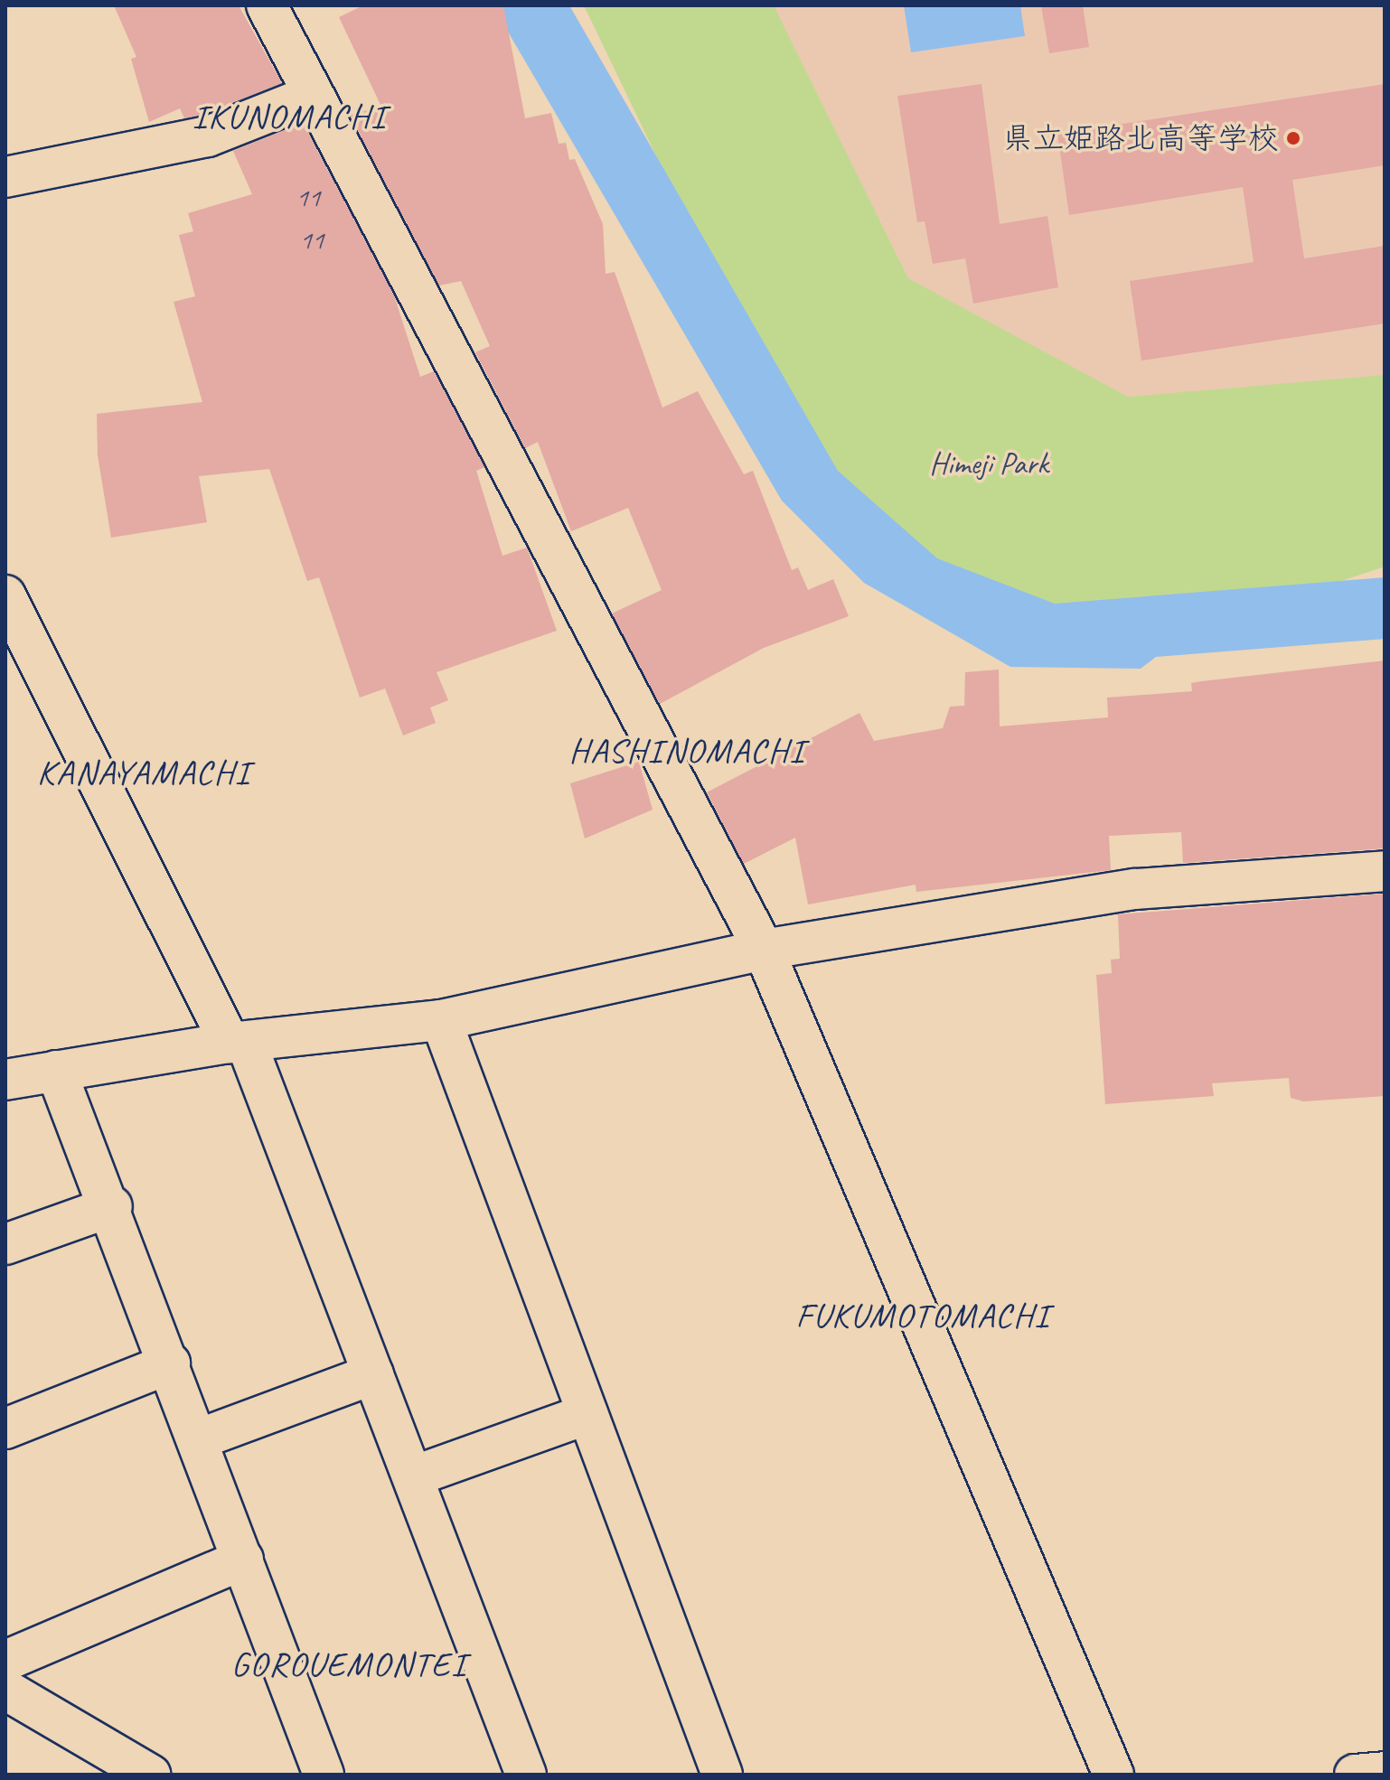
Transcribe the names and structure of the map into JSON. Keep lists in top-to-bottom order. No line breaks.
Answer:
{"districts":["IKUNOMACHI","HASHINOMACHI","KANAYAMACHI","FUKUMOTOMACHI","GOROUEMONTEI"],"parks":["Himeji Park"],"places":["県立姫路北高等学校"],"house_numbers":["11","11"]}
